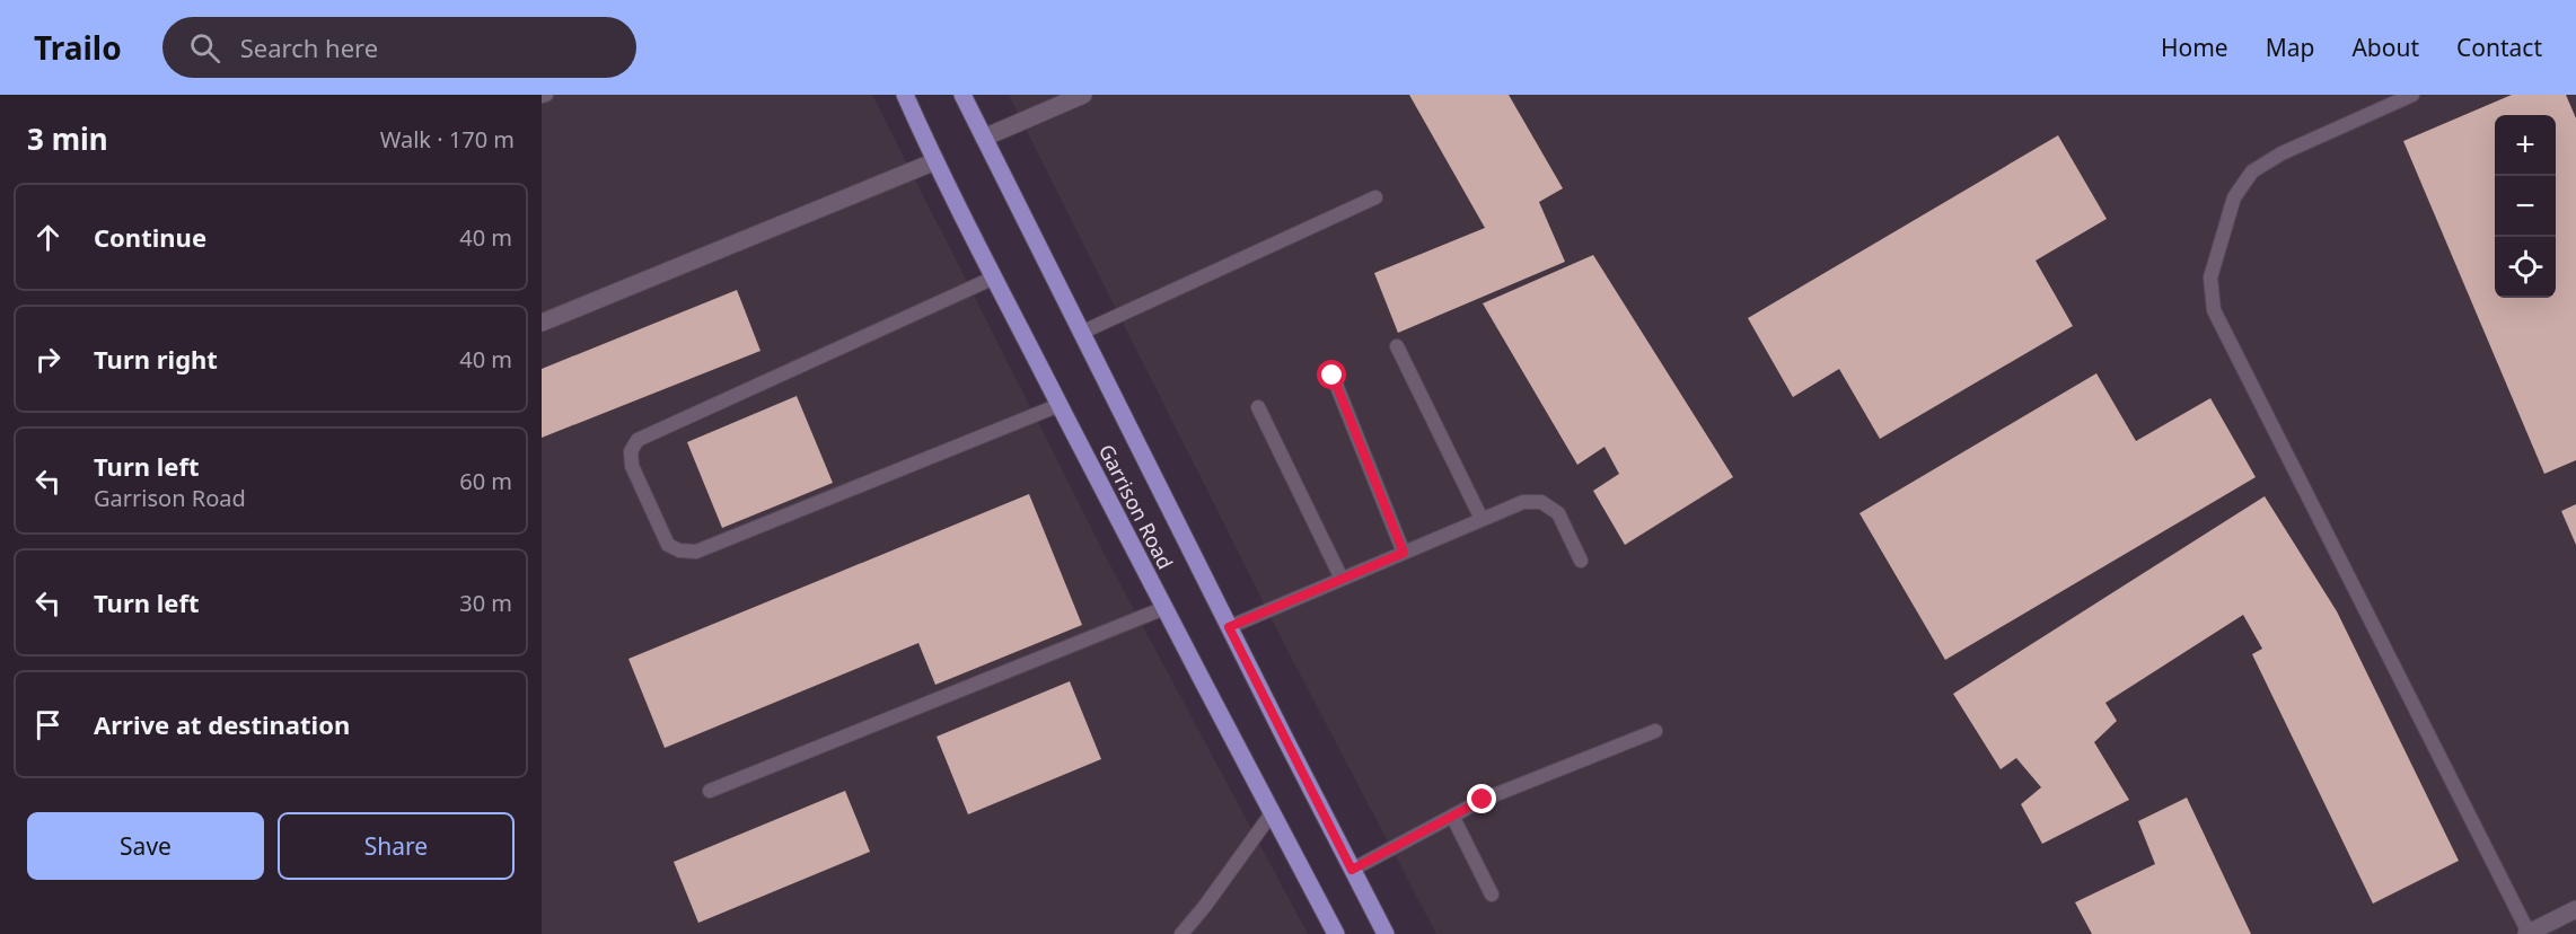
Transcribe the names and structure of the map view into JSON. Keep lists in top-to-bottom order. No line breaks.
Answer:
{"streets":{"main road":["Garrison Road"]},"page":{"header":"Trailo","search":"Search here","nav":["Home","Map","About","Contact"],"heading":["3 min","Walk · 170 m"],"map_buttons":["+","−"],"list":[["Continue","40 m"],["Turn right","40 m"],["Turn left","Garrison Road","60 m"],["Turn left","30 m"],"Arrive at destination"],"buttons":["Save","Share"]}}
